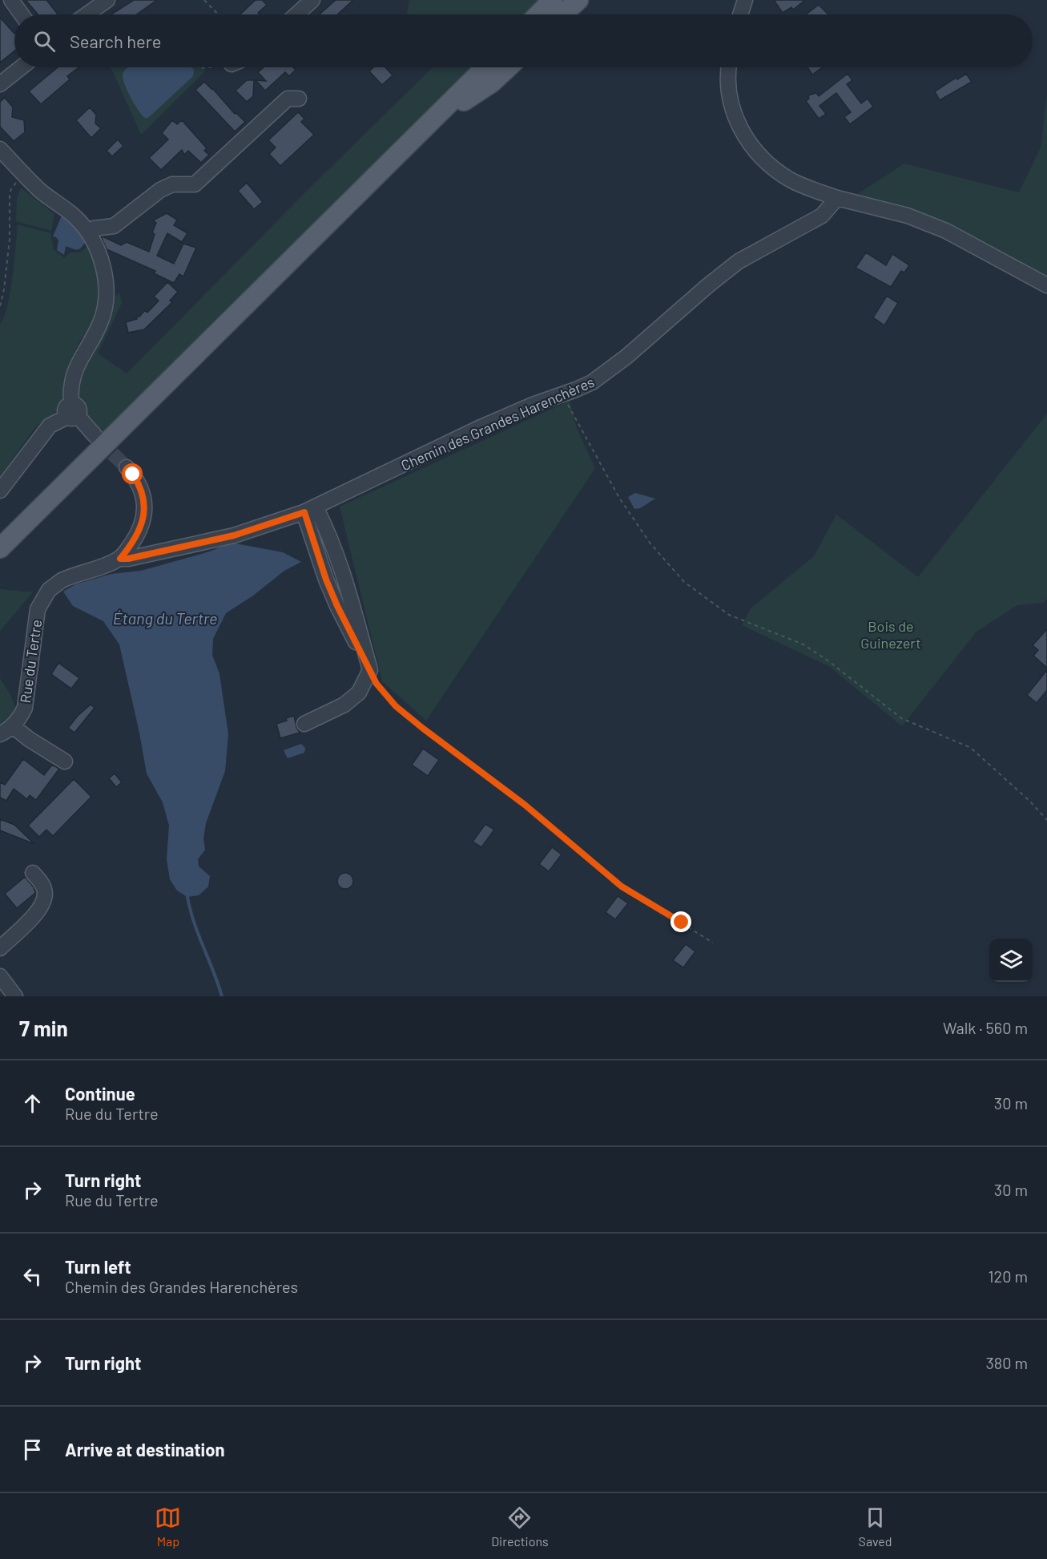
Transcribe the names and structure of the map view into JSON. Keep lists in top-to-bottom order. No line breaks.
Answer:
{"streets":{"street":["Chemin des Grandes Harenchères","Rue du Tertre"]},"crossings":[["Chemin des Grandes Harenchères","Rue du Tertre"]],"water":["Étang du Tertre"],"parks":["Bois de Guinezert"],"page":{"search":"Search here","heading":["7 min","Walk · 560 m"],"list":[["Continue","Rue du Tertre","30 m"],["Turn right","Rue du Tertre","30 m"],["Turn left","Chemin des Grandes Harenchères","120 m"],["Turn right","380 m"],"Arrive at destination"],"nav":["Map","Directions","Saved"]}}
